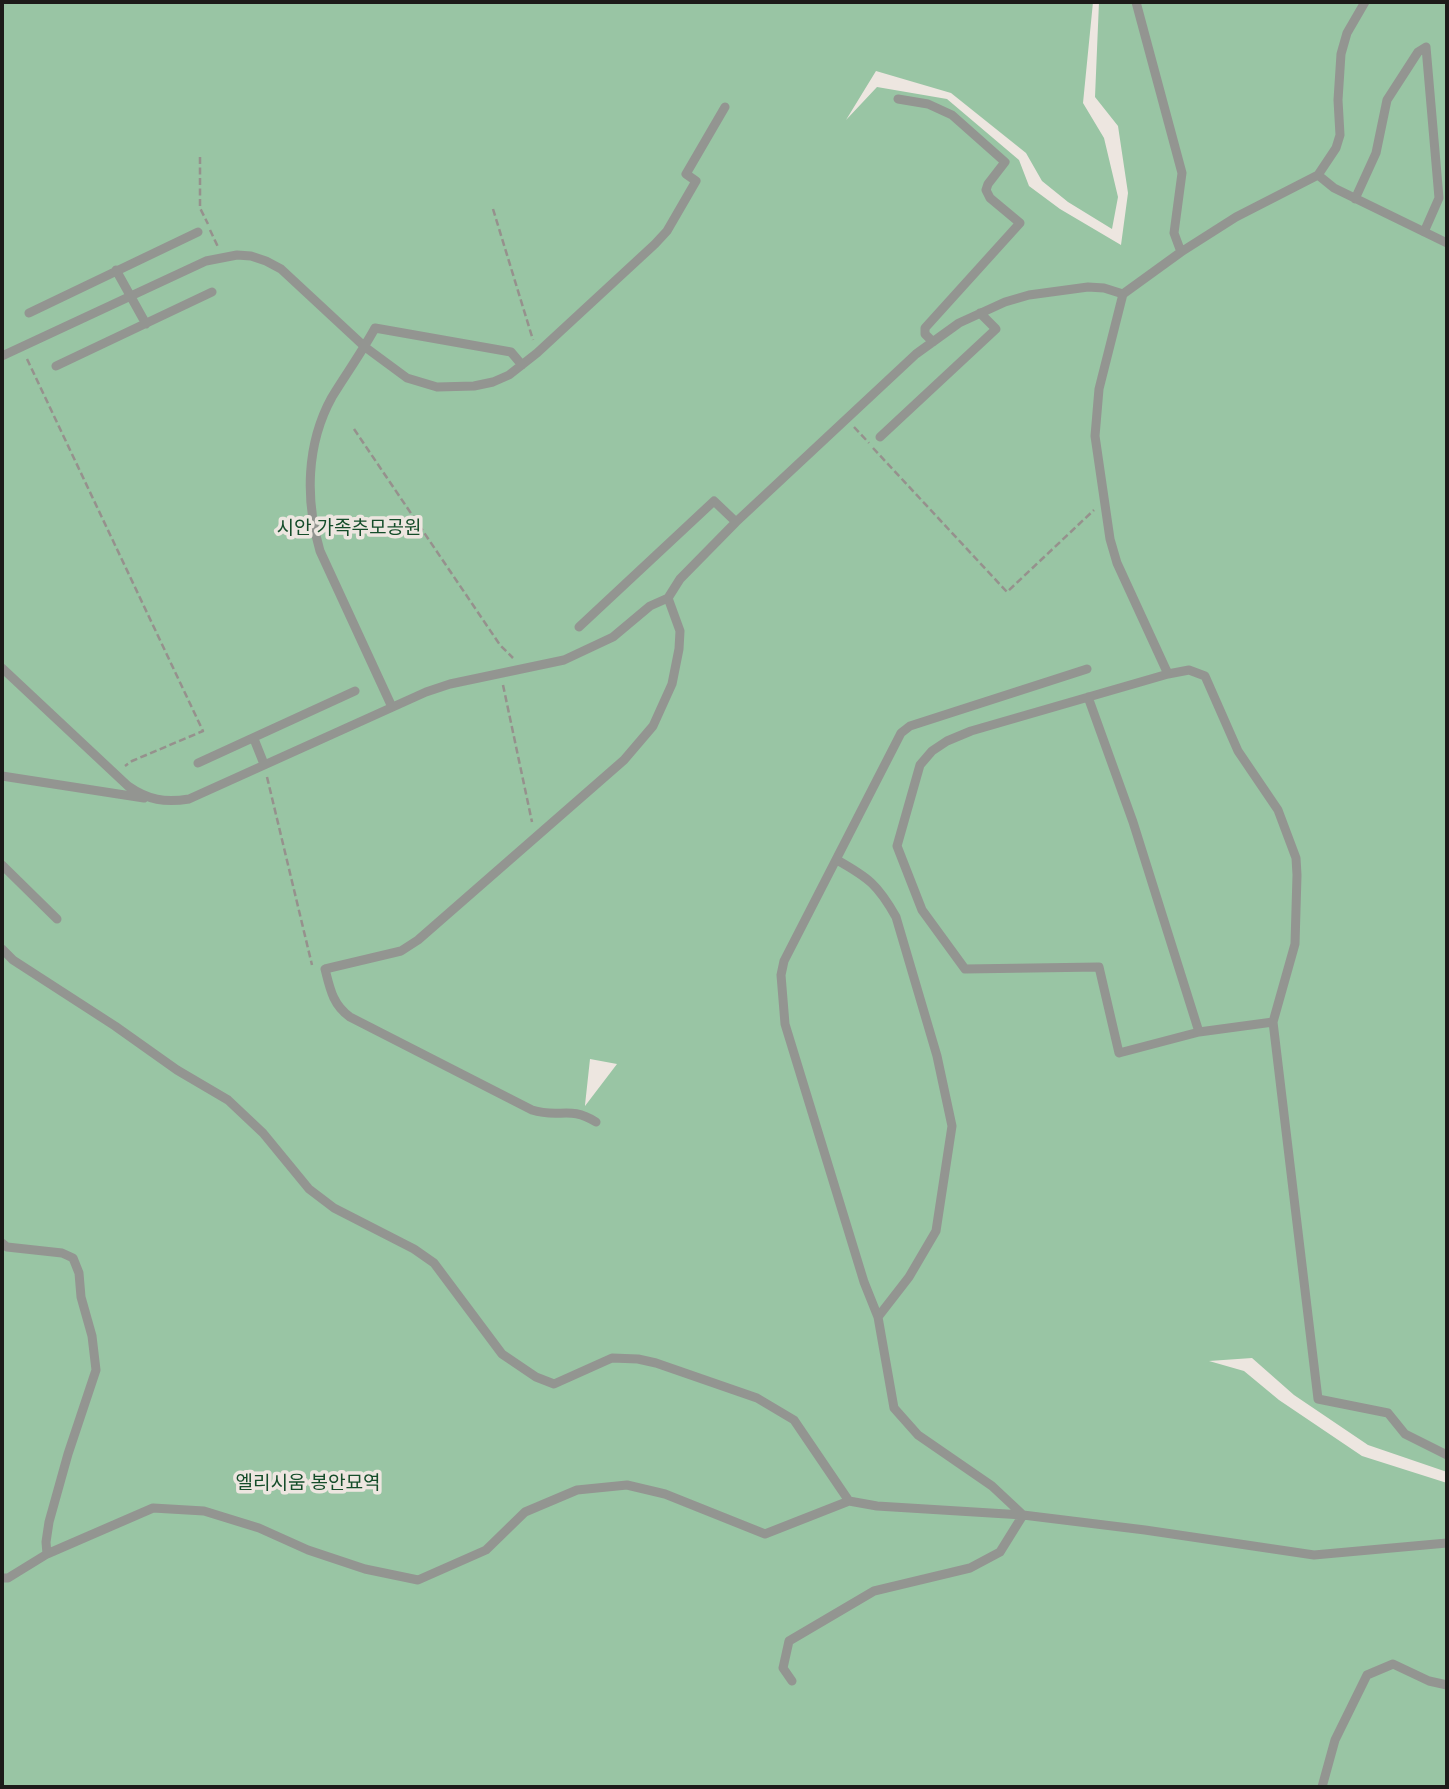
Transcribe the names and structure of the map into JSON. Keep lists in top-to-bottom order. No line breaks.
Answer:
{"parks":["시안 가족추모공원","엘리시움 봉안묘역"]}
